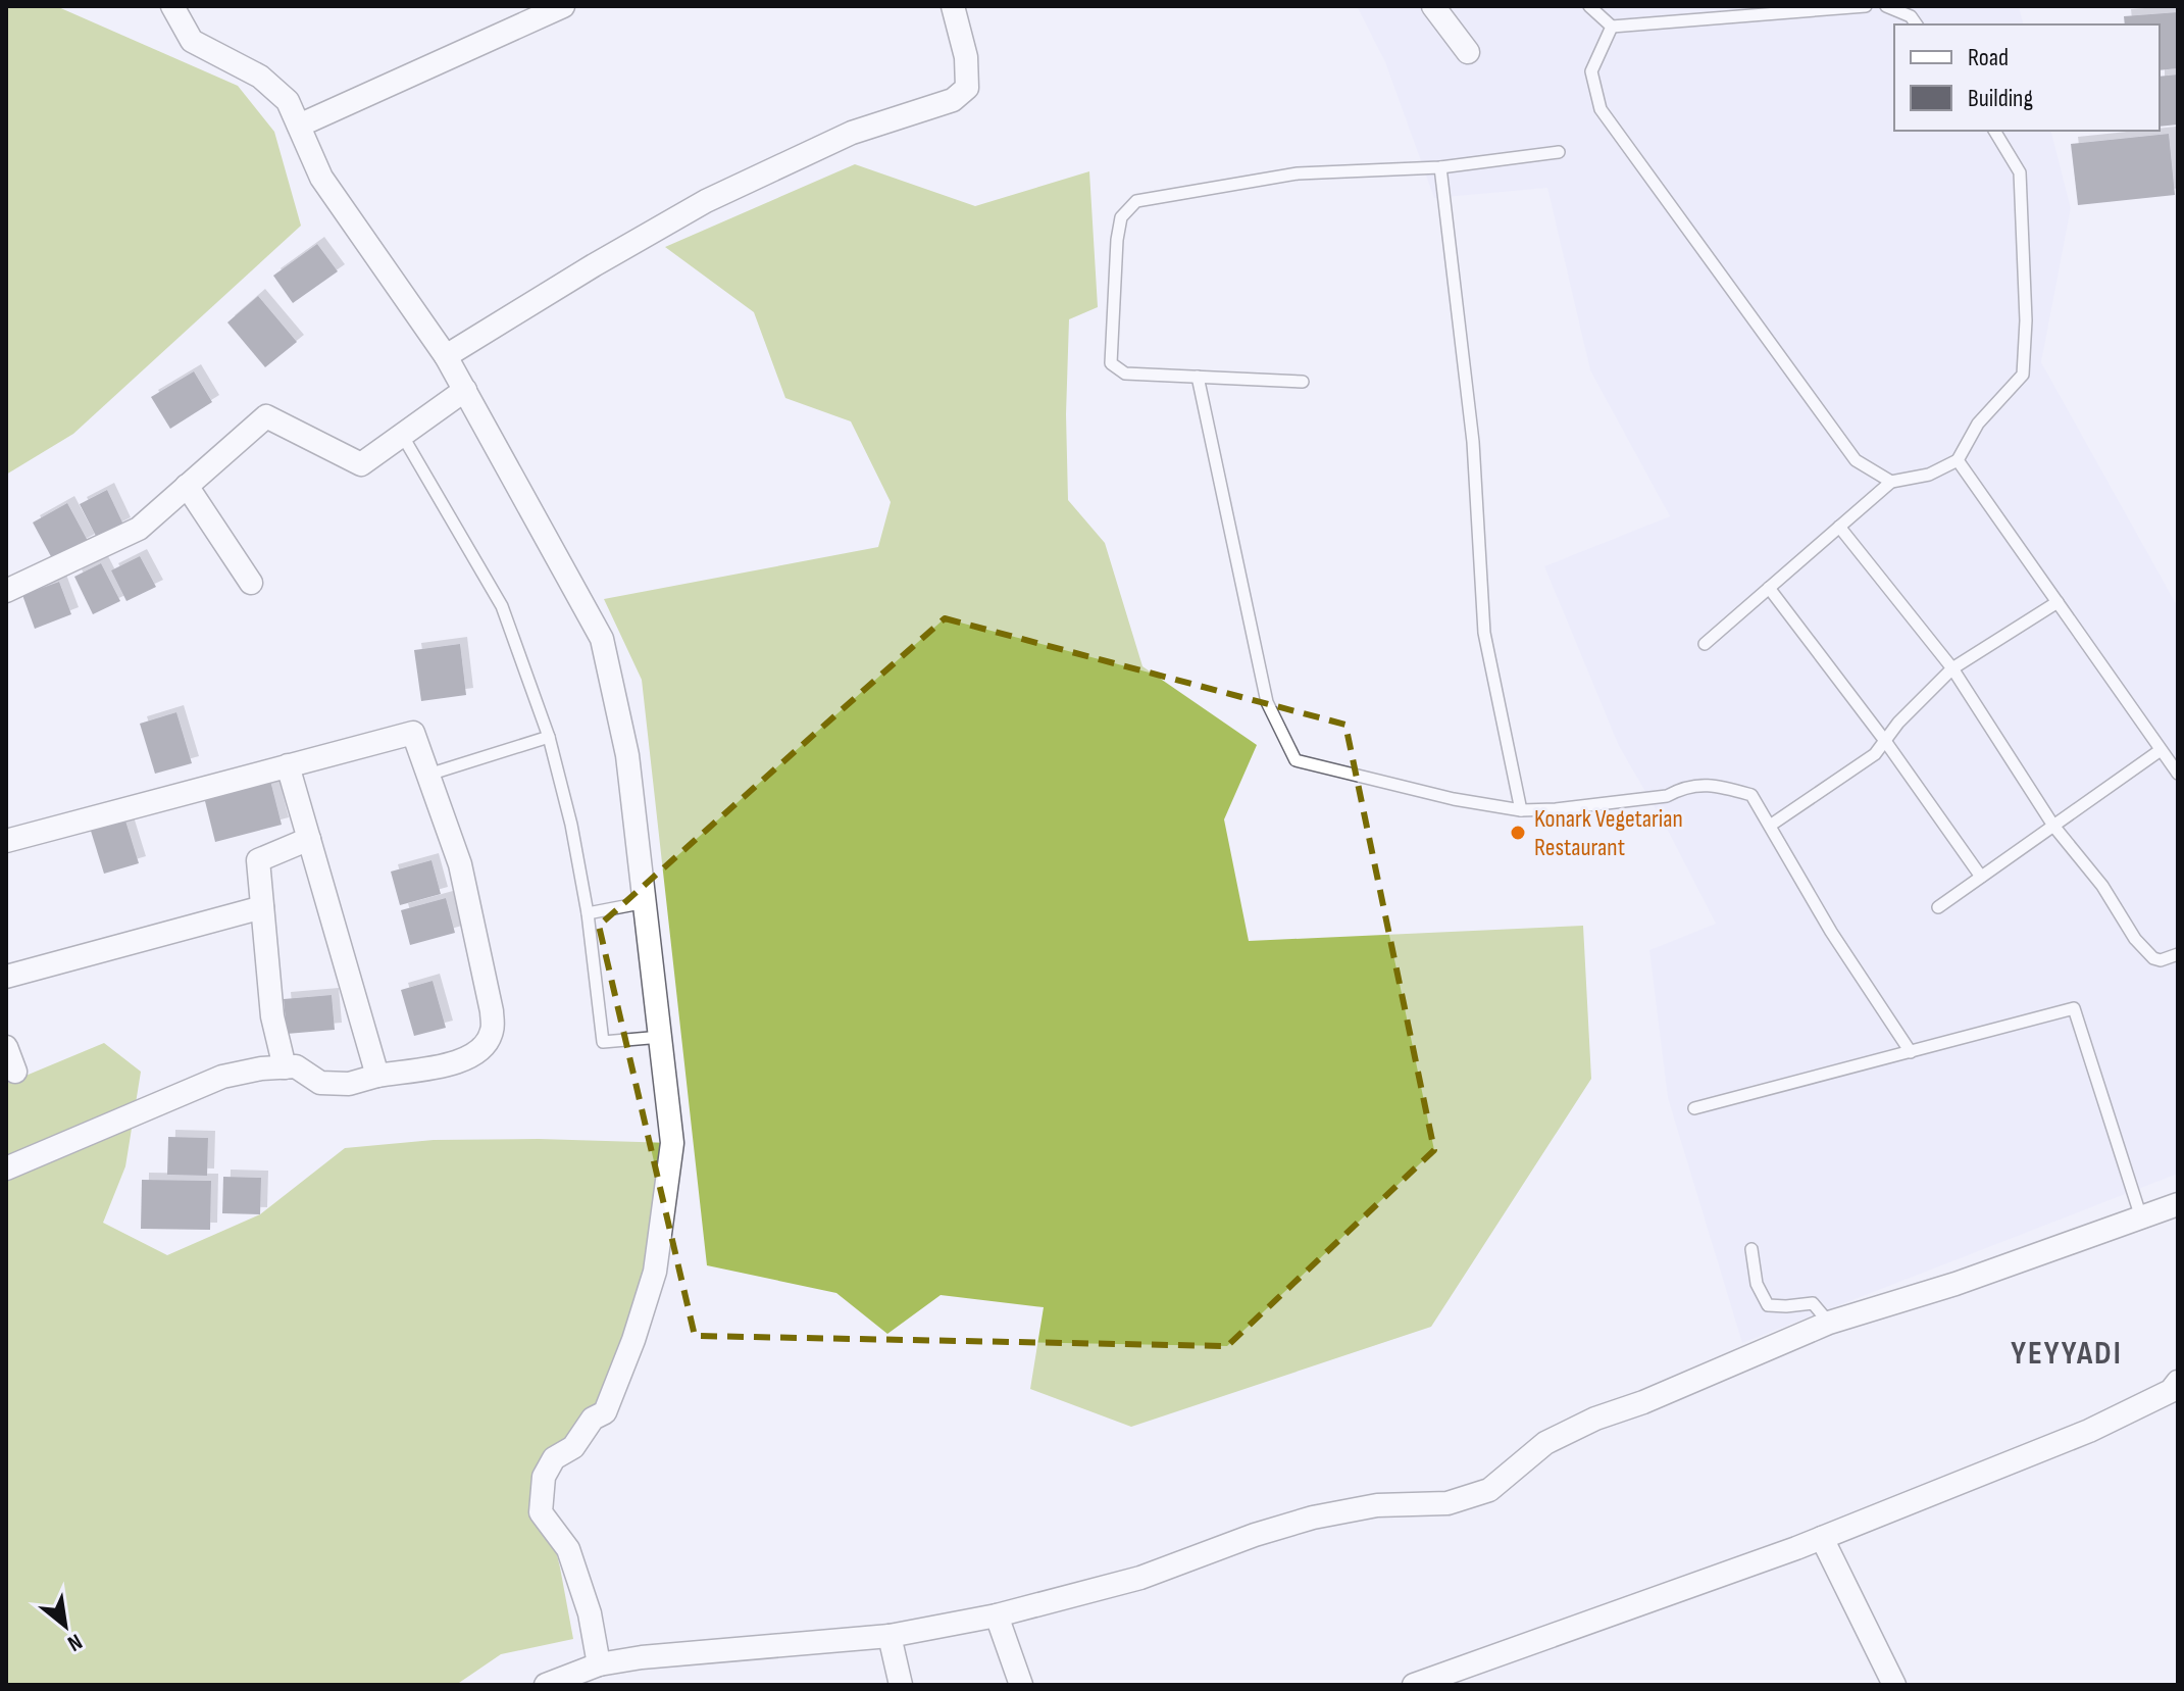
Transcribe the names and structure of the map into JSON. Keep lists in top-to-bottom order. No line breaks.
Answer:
{"districts":["YEYYADI"],"places":["Konark Vegetarian Restaurant"],"legend":["Road","Building"],"north":"bottom right"}
